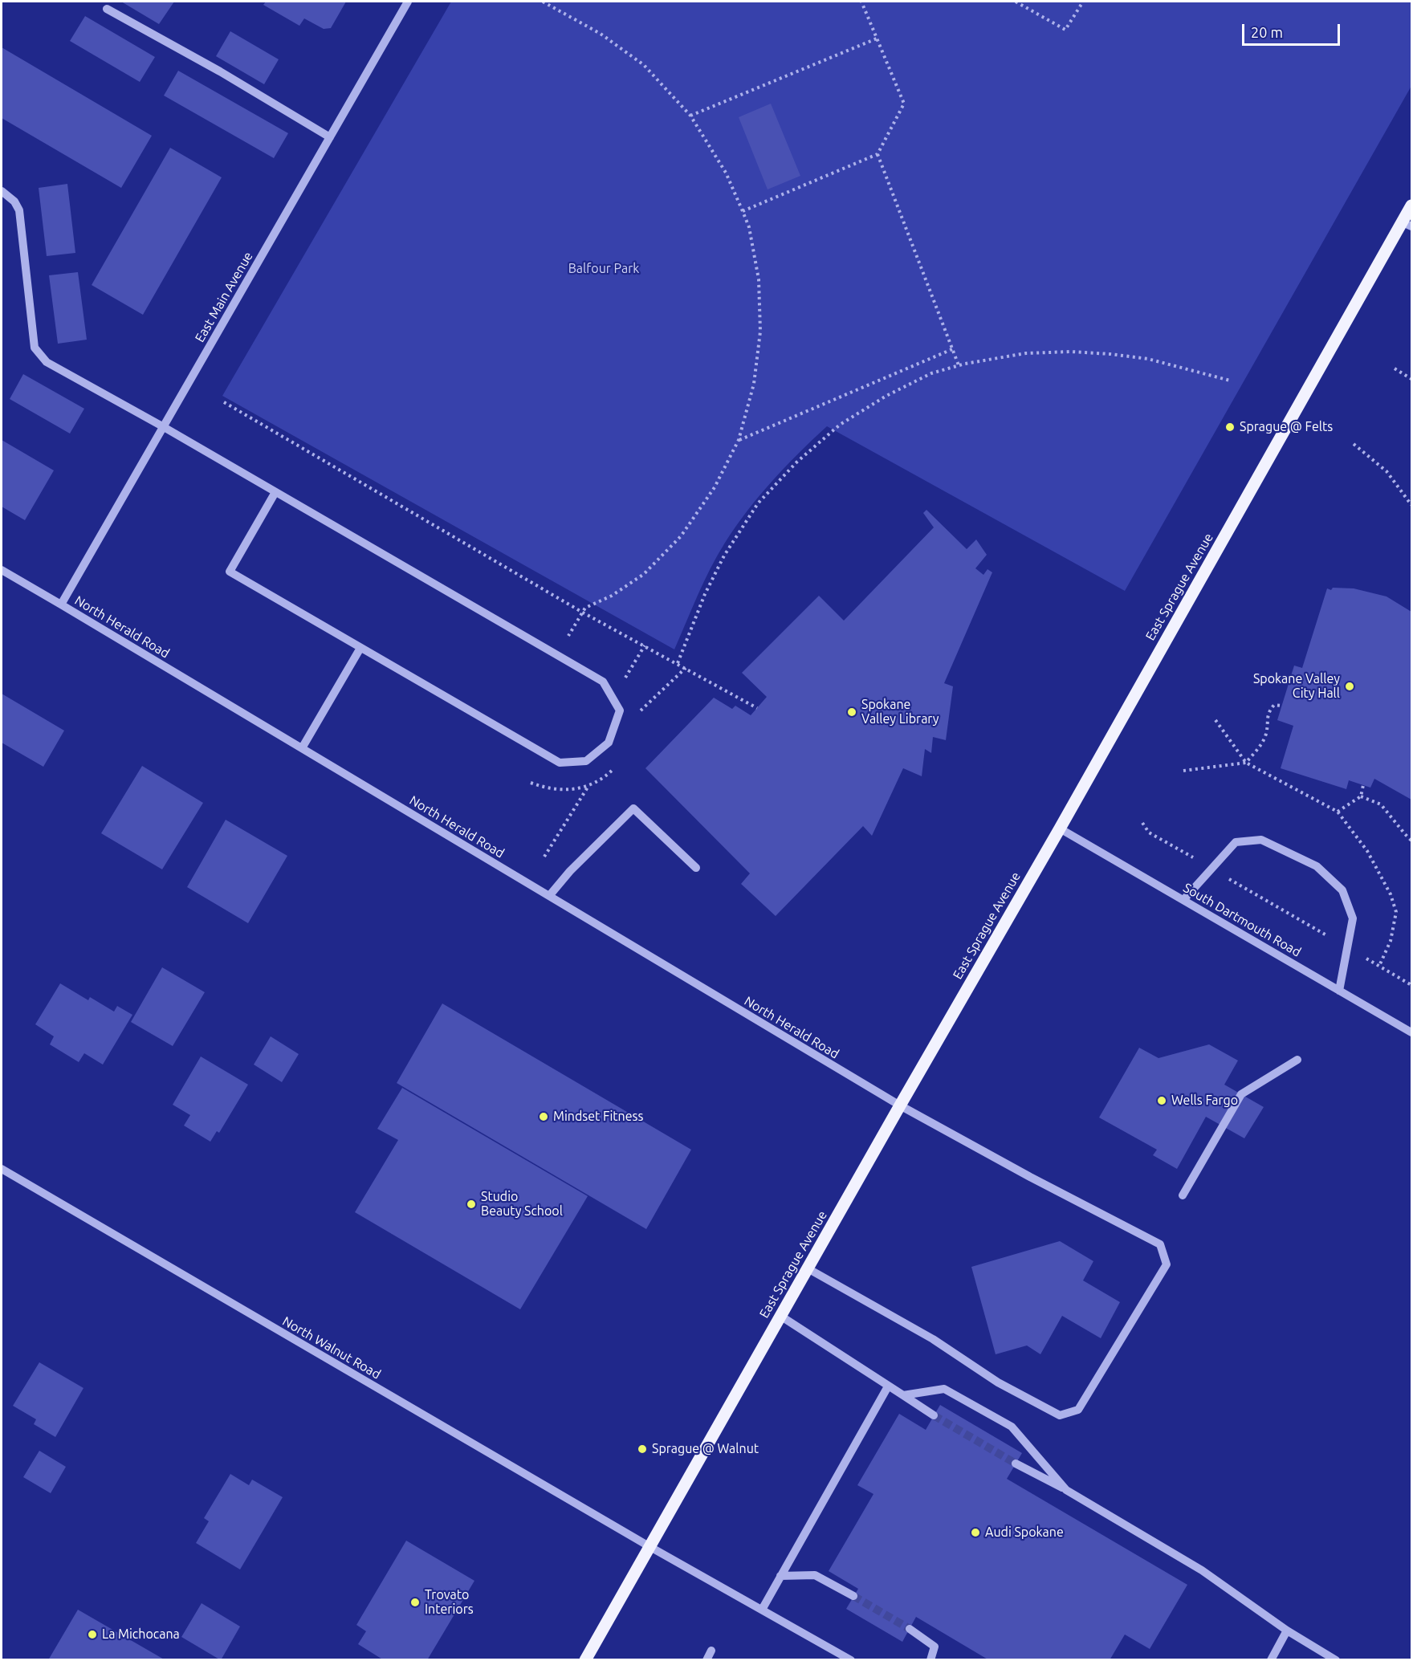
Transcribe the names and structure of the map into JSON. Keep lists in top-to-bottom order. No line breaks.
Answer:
{"streets":{"main road":["East Sprague Avenue"],"street":["East Main Avenue","North Herald Road","South Dartmouth Road","North Walnut Road"]},"crossings":[["East Main Avenue","North Herald Road"],["East Sprague Avenue","North Herald Road"],["East Sprague Avenue","South Dartmouth Road"],["East Sprague Avenue","North Walnut Road"]],"parks":["Balfour Park"],"places":["Sprague @ Felts","Spokane Valley City Hall","Spokane Valley Library","Wells Fargo","Mindset Fitness","Studio Beauty School","Sprague @ Walnut","Audi Spokane","Trovato Interiors","La Michocana"],"scale_bar":"20 m"}
